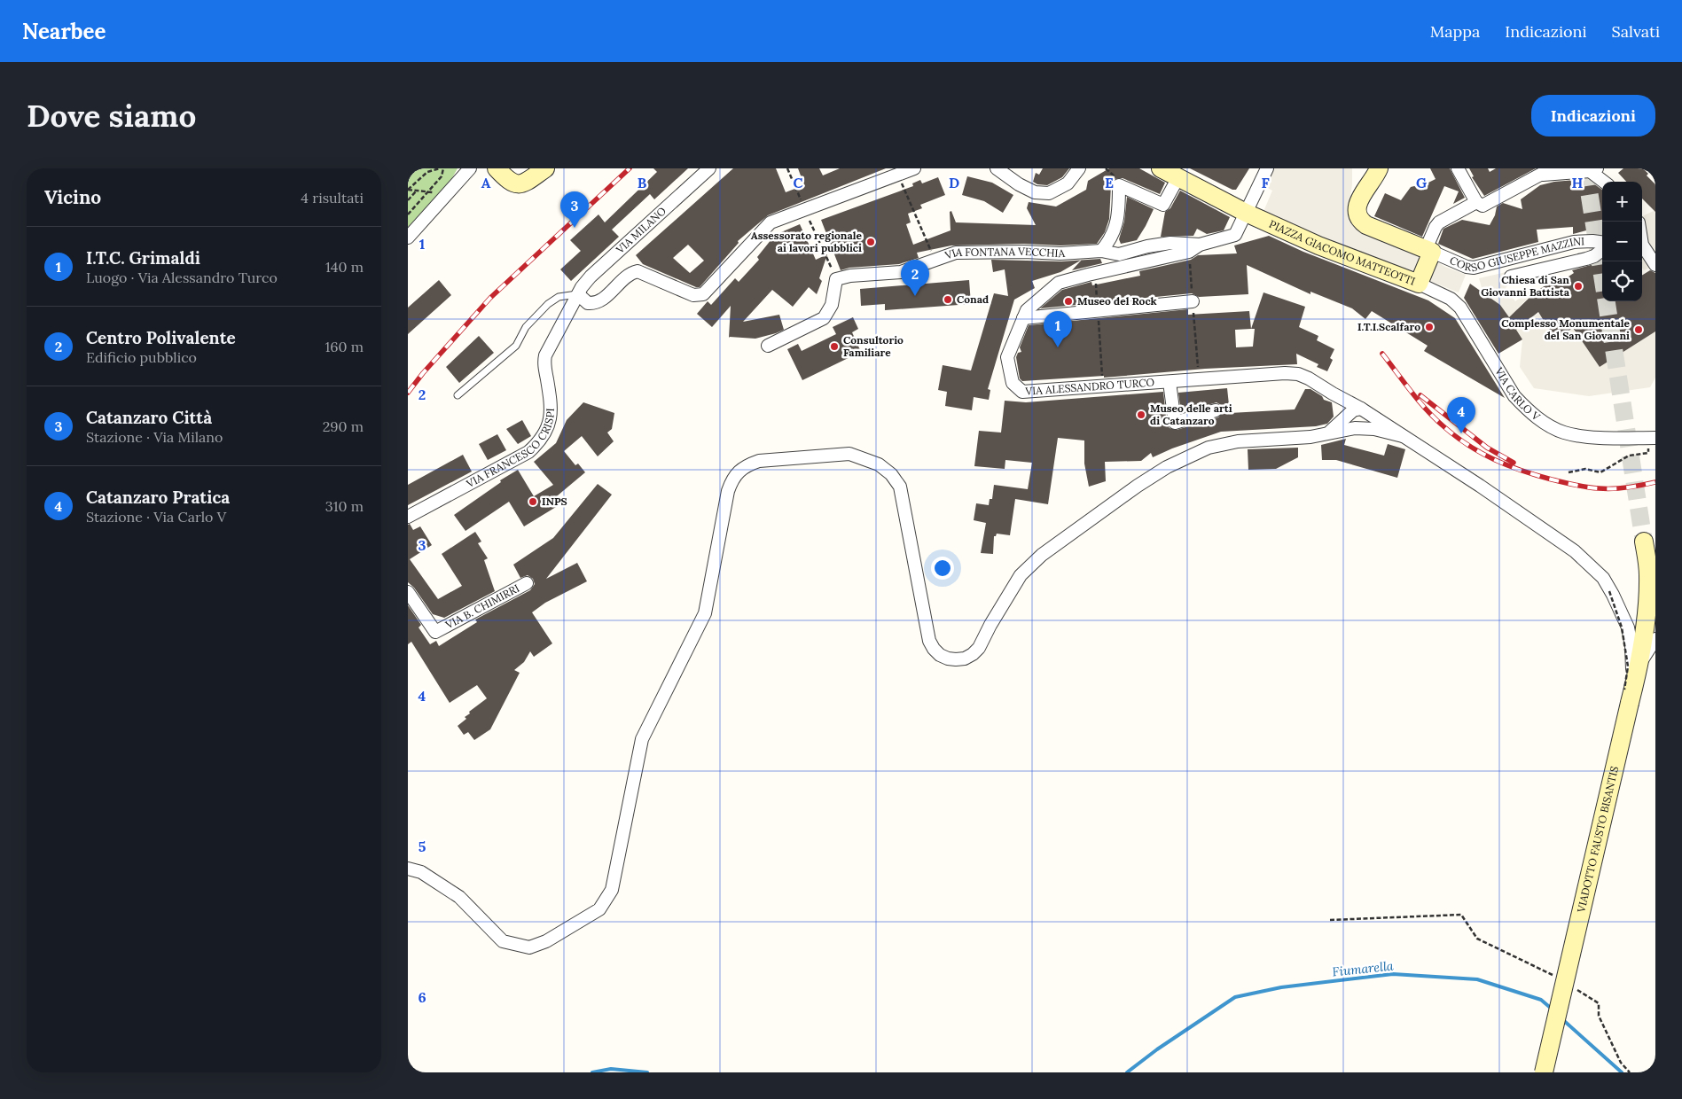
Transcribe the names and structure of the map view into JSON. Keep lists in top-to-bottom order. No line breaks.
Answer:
{"streets":{"main road":["PIAZZA GIACOMO MATTEOTTI","VIADOTTO FAUSTO BISANTIS"],"street":["VIA MILANO","CORSO GIUSEPPE MAZZINI","VIA FONTANA VECCHIA","VIA ALESSANDRO TURCO","VIA CARLO V","VIA FRANCESCO CRISPI","VIA B. CHIMIRRI"]},"crossings":[["VIA MILANO","VIA FRANCESCO CRISPI"],["CORSO GIUSEPPE MAZZINI","PIAZZA GIACOMO MATTEOTTI"],["PIAZZA GIACOMO MATTEOTTI","VIA ALESSANDRO TURCO"],["PIAZZA GIACOMO MATTEOTTI","VIA CARLO V"],["VIA FONTANA VECCHIA","VIA ALESSANDRO TURCO"],["VIA ALESSANDRO TURCO","VIADOTTO FAUSTO BISANTIS"]],"water":["Fiumarella"],"places":["Assessorato regionale ai lavori pubblici","Chiesa di San Giovanni Battista","Conad","Museo del Rock","I.T.I.Scalfaro","Complesso Monumentale del San Giovanni","Consultorio Familiare","Museo delle arti di Catanzaro","INPS"],"page":{"header":"Nearbee","nav":["Mappa","Indicazioni","Salvati"],"buttons":"Indicazioni","title":"Dove siamo","heading":["Vicino","4 risultati"],"map_buttons":["+","−"],"pins":["3","2","1","4"],"list":[{"mark":"1","name":"I.T.C. Grimaldi","note":"Luogo · Via Alessandro Turco","value":"140 m"},{"mark":"2","name":"Centro Polivalente","note":"Edificio pubblico","value":"160 m"},{"mark":"3","name":"Catanzaro Città","note":"Stazione · Via Milano","value":"290 m"},{"mark":"4","name":"Catanzaro Pratica","note":"Stazione · Via Carlo V","value":"310 m"}]},"grid":{"columns":["A","B","C","D","E","F","G","H"],"rows":["1","2","3","4","5","6"]}}
